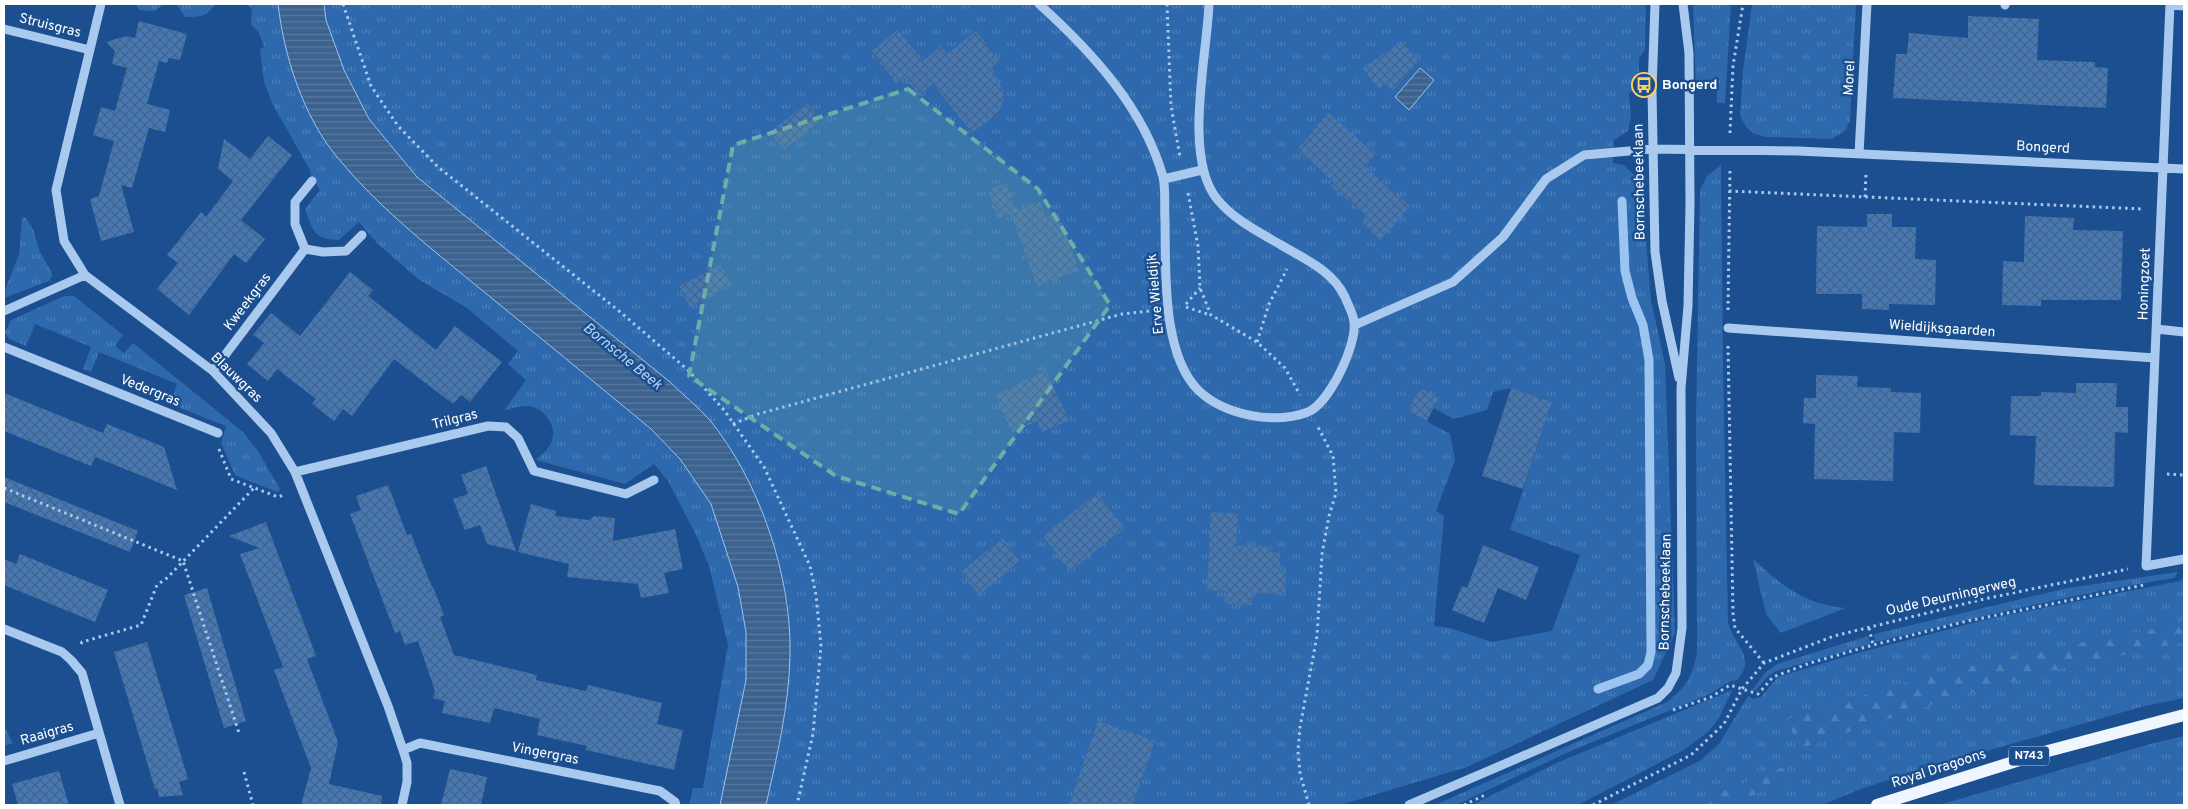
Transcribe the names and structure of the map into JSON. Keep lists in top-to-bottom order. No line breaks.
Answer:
{"streets":{"main road":["N743","Royal Dragoons"],"street":["Struisgras","Morel","Bongerd","Bornschebeeklaan","Honingzoet","Erve Wieldijk","Kweekgras","Wieldijksgaarden","Blauwgras","Vedergras","Trilgras","Raaigras","Vingergras"],"path":["Oude Deurningerweg"]},"crossings":[["Struisgras","Blauwgras"],["Morel","Bongerd"],["Bongerd","Bornschebeeklaan"],["Bongerd","Honingzoet"],["Honingzoet","Wieldijksgaarden"],["Honingzoet","Oude Deurningerweg"],["Kweekgras","Blauwgras"],["Blauwgras","Trilgras"],["Blauwgras","Vingergras"]],"water":["Bornsche Beek"],"places":{"bus stop":["Bongerd"]}}
